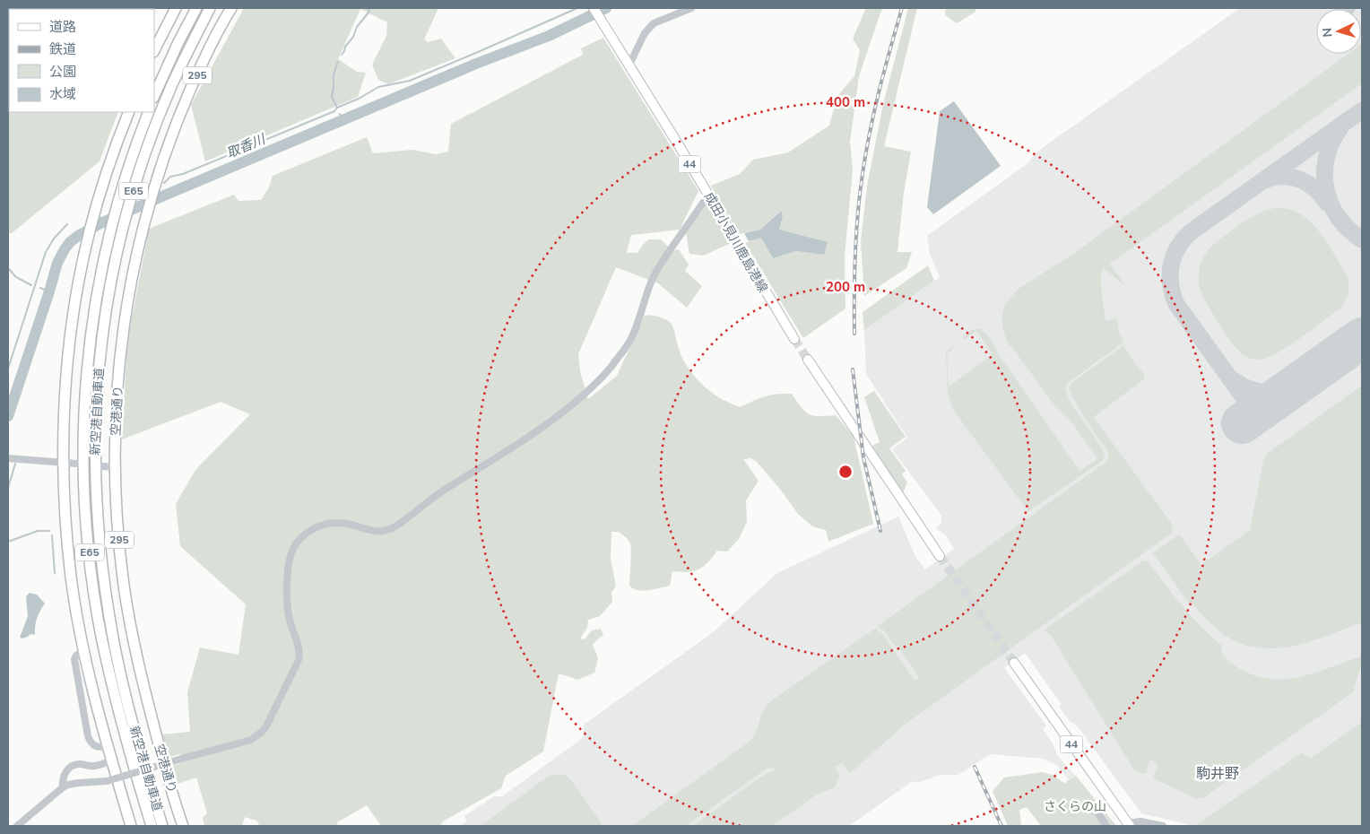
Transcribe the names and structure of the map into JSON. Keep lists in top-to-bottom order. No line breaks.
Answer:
{"streets":{"highway":["295","E65","空港通り","新空港自動車道"],"main road":["44","成田小見川鹿島港線"]},"districts":["駒井野"],"water":["取香川"],"parks":["さくらの山"],"legend":["道路","鉄道","公園","水域"],"north":"left","rings":["400 m","200 m"]}
